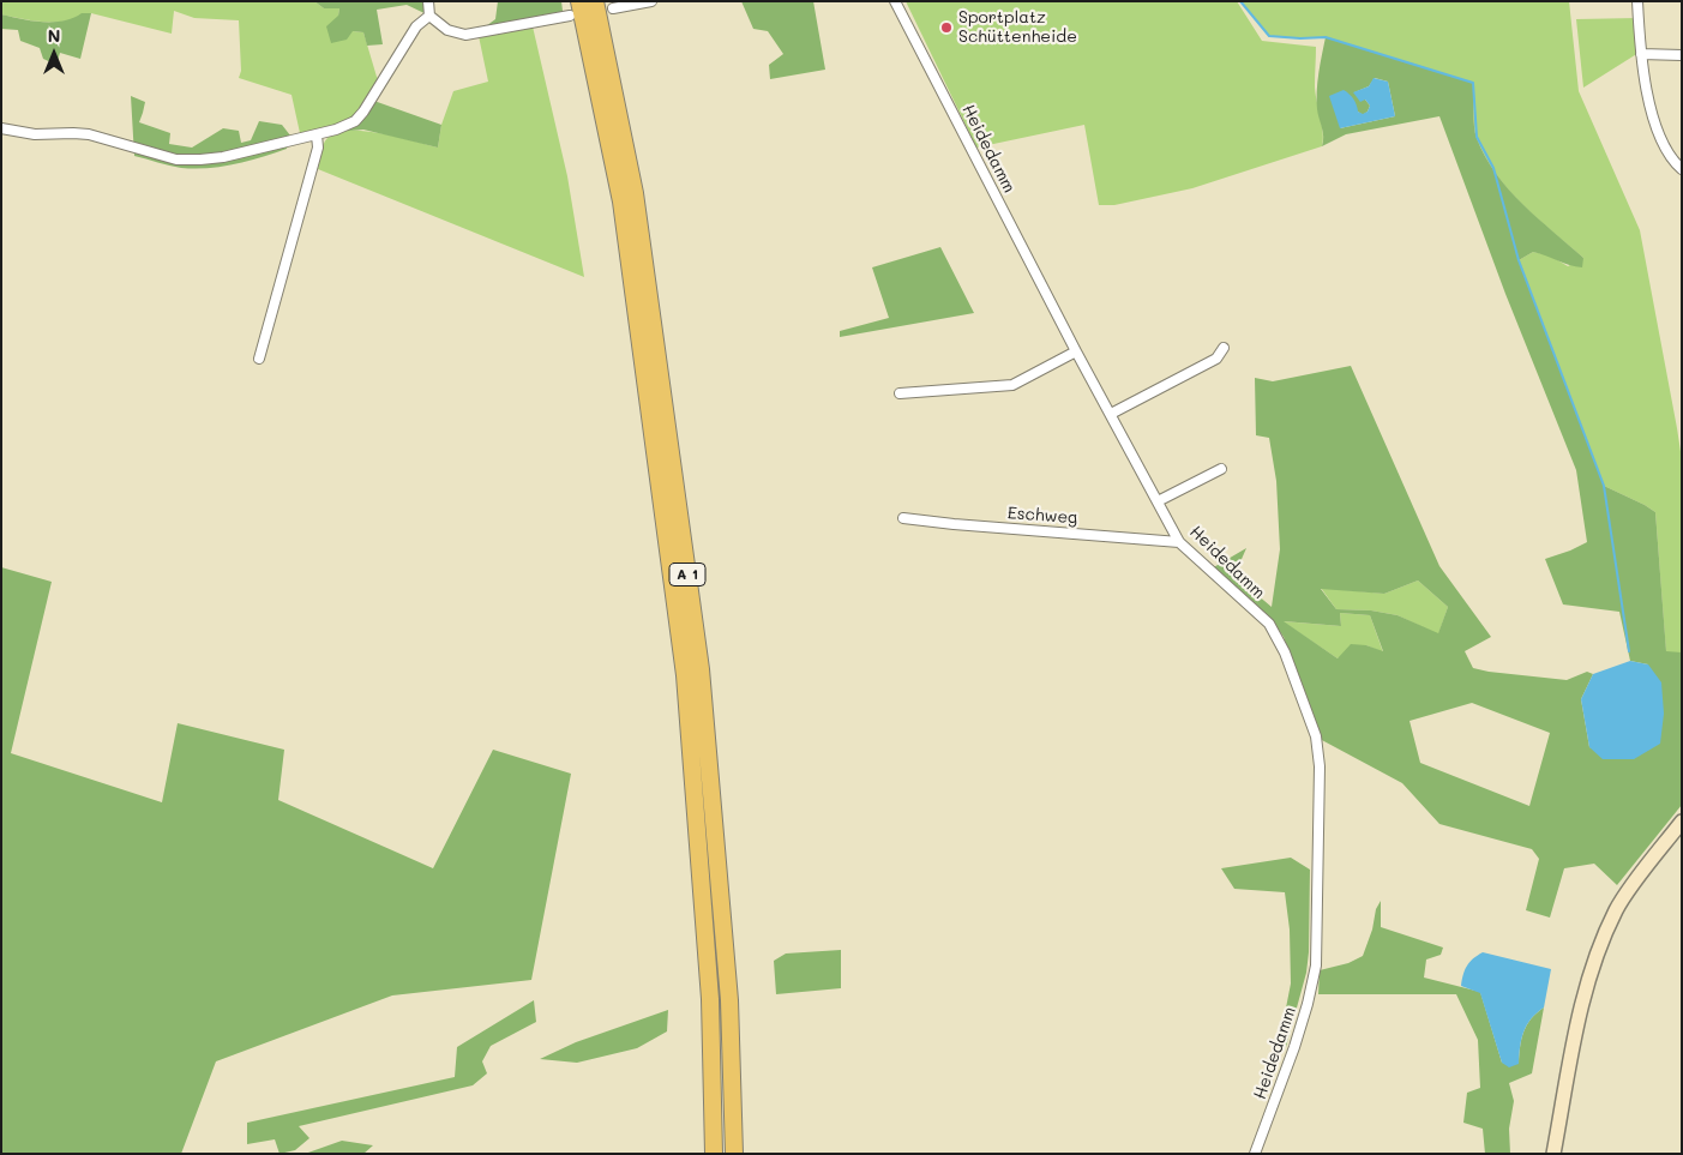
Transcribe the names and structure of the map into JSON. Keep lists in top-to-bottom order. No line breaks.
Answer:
{"streets":{"highway":["A 1"],"street":["Heidedamm","Eschweg"]},"crossings":[["Heidedamm","Eschweg"]],"places":["Sportplatz Schüttenheide"],"north":"top"}
